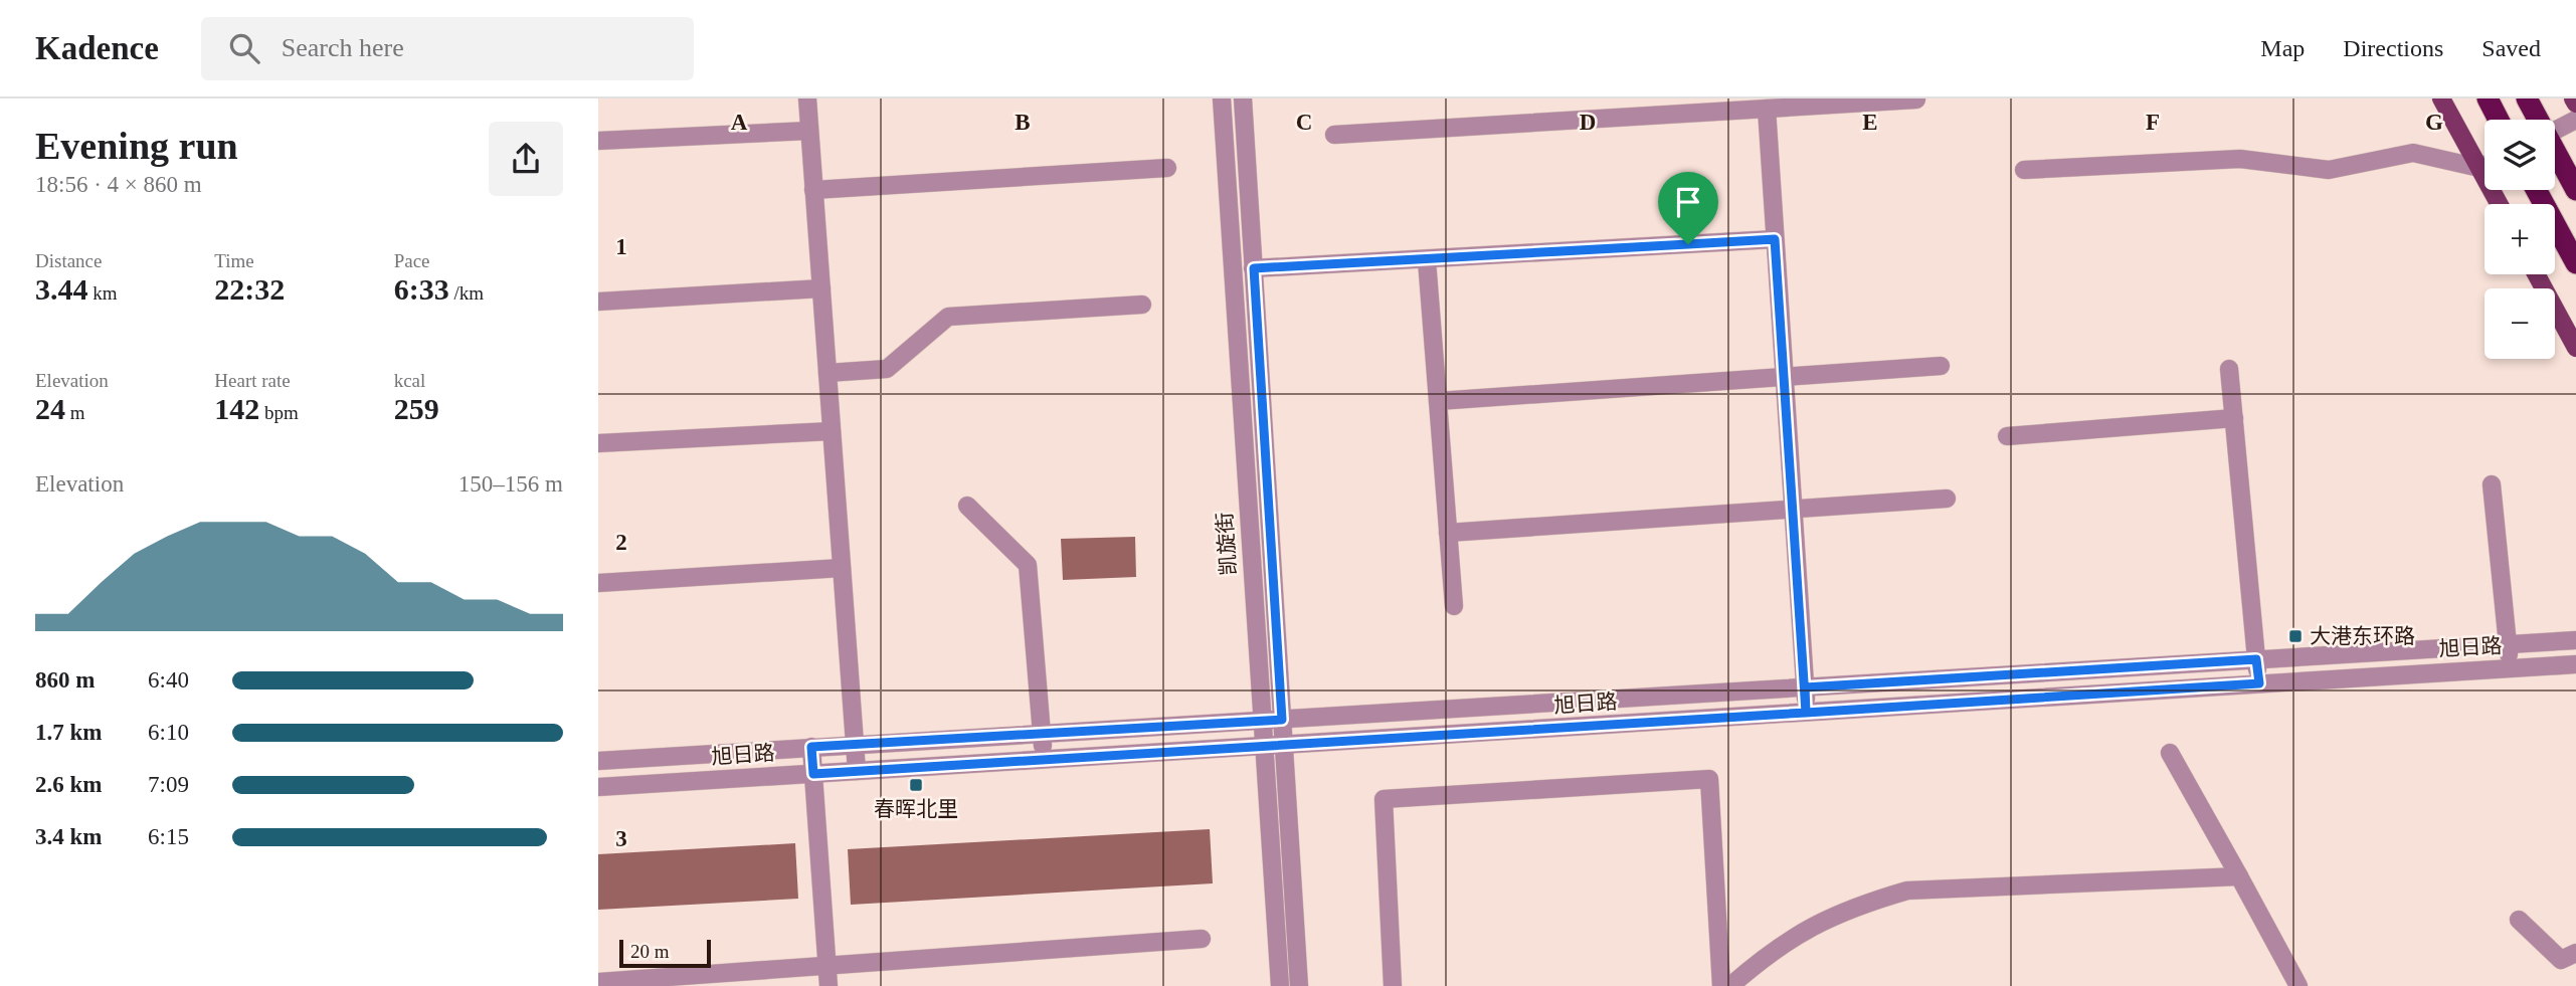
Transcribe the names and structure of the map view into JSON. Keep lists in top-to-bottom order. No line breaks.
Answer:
{"streets":{"street":["凯旋街","旭日路"]},"crossings":[["凯旋街","旭日路"]],"places":{"transit":["大港东环路","春晖北里"]},"scale_bar":"20 m","page":{"header":"Kadence","search":"Search here","nav":["Map","Directions","Saved"],"heading":["Evening run","18:56 · 4 × 860 m"],"map_buttons":["+","−"],"stats":[["Distance","3.44 km"],["Time","22:32"],["Pace","6:33 /km"],["Elevation","24 m"],["Heart rate","142 bpm"],["kcal","259"]],"chart":["Elevation","150–156 m"],"list":[{"name":"860 m","note":"6:40"},{"name":"1.7 km","note":"6:10"},{"name":"2.6 km","note":"7:09"},{"name":"3.4 km","note":"6:15"}],"scale":"20 m"},"grid":{"columns":["A","B","C","D","E","F","G"],"rows":["1","2","3"]}}
